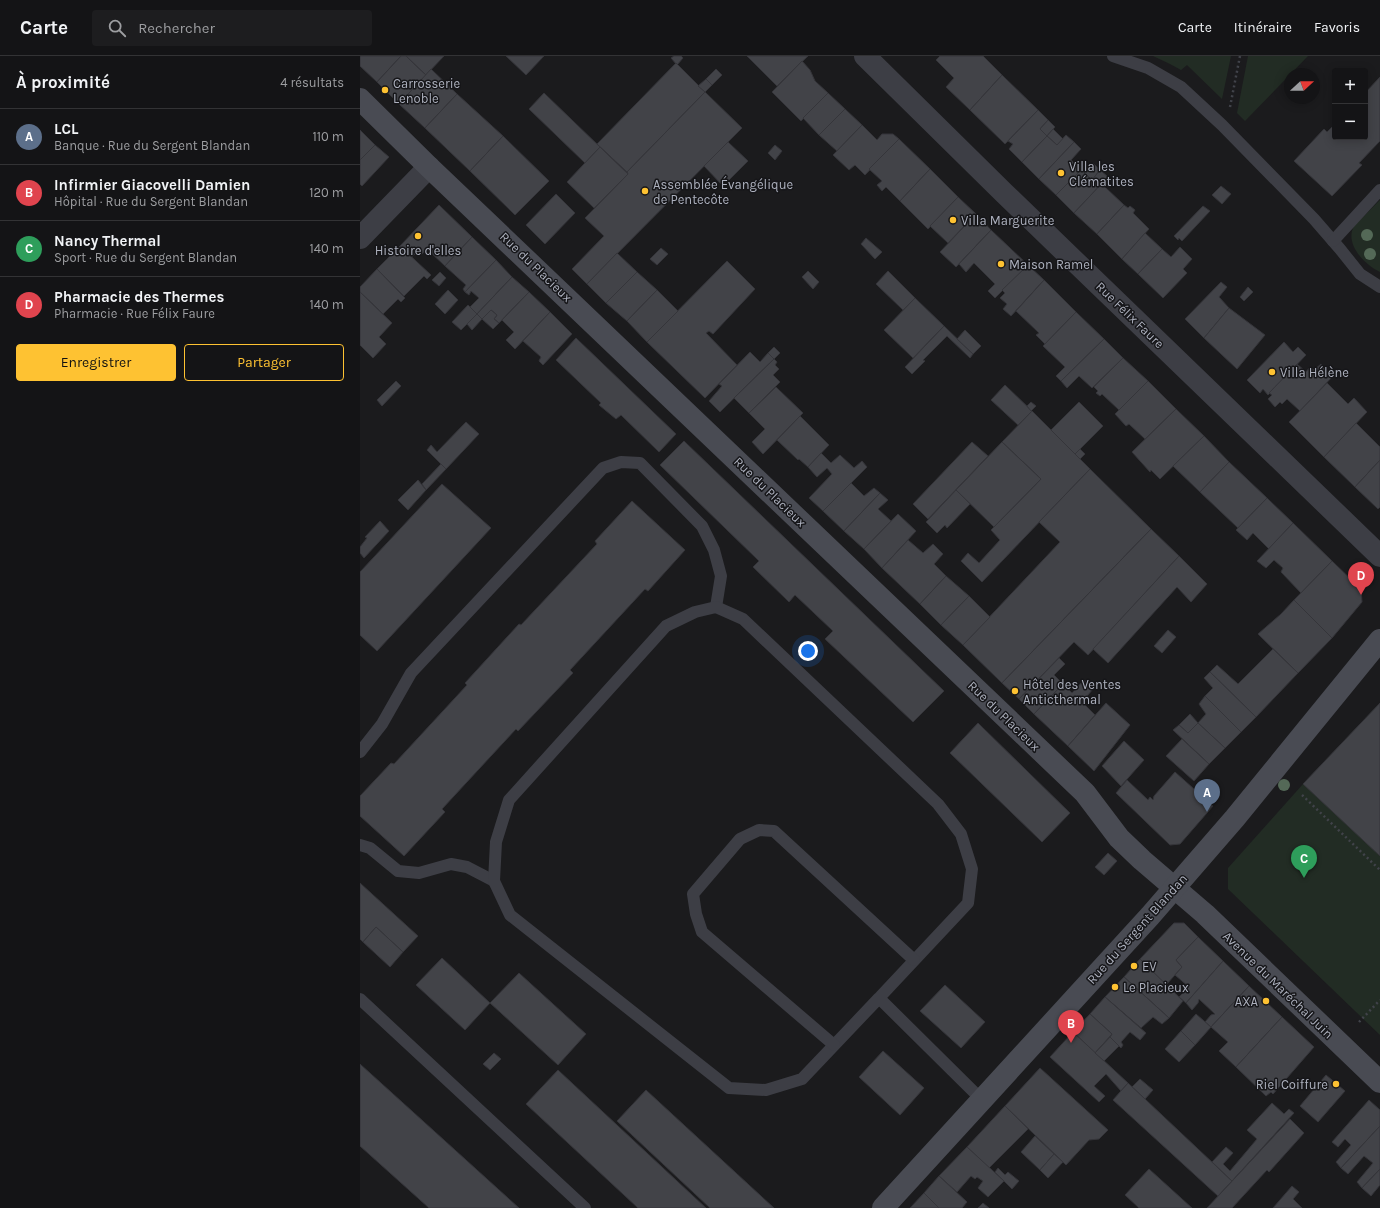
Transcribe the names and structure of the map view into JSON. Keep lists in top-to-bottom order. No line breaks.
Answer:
{"streets":{"street":["Rue du Placieux","Rue Félix Faure","Rue du Sergent Blandan","Avenue du Maréchal Juin"]},"crossings":[["Rue du Placieux","Rue du Sergent Blandan"],["Rue du Placieux","Avenue du Maréchal Juin"],["Rue du Sergent Blandan","Avenue du Maréchal Juin"]],"places":["Carrosserie Lenoble","Villa les Clématites","Assemblée Évangélique de Pentecôte","Villa Marguerite","Histoire d'elles","Maison Ramel","Villa Hélène","Hôtel des Ventes Anticthermal","EV","Le Placieux","AXA","Riel Coiffure"],"north":"right","page":{"header":"Carte","search":"Rechercher","nav":["Carte","Itinéraire","Favoris"],"heading":["À proximité","4 résultats"],"map_buttons":["+","−"],"list":[{"mark":"A","name":"LCL","note":"Banque · Rue du Sergent Blandan","value":"110 m"},{"mark":"B","name":"Infirmier Giacovelli Damien","note":"Hôpital · Rue du Sergent Blandan","value":"120 m"},{"mark":"C","name":"Nancy Thermal","note":"Sport · Rue du Sergent Blandan","value":"140 m"},{"mark":"D","name":"Pharmacie des Thermes","note":"Pharmacie · Rue Félix Faure","value":"140 m"}],"buttons":["Enregistrer","Partager"],"pins":["D","A","C","B"]}}
